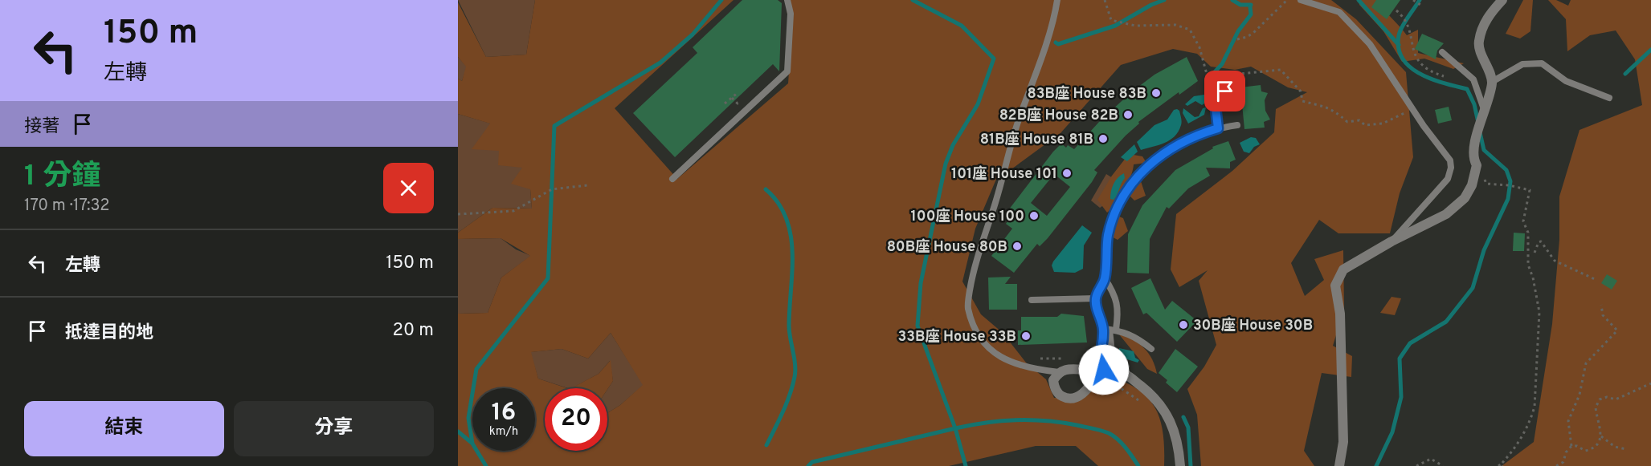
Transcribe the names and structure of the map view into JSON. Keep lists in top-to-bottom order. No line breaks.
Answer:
{"places":["83B座 House 83B","82B座 House 82B","81B座 House 81B","101座 House 101","100座 House 100","80B座 House 80B","30B座 House 30B","33B座 House 33B"],"page":{"turn":["150 m","左轉"],"then":"接著","heading":["1 分鐘","170 m · 17:32"],"list":[{"name":"左轉","value":"150 m"},{"name":"抵達目的地","value":"20 m"}],"speed":"16 km/h","limit":"20","buttons":["結束","分享"]}}
